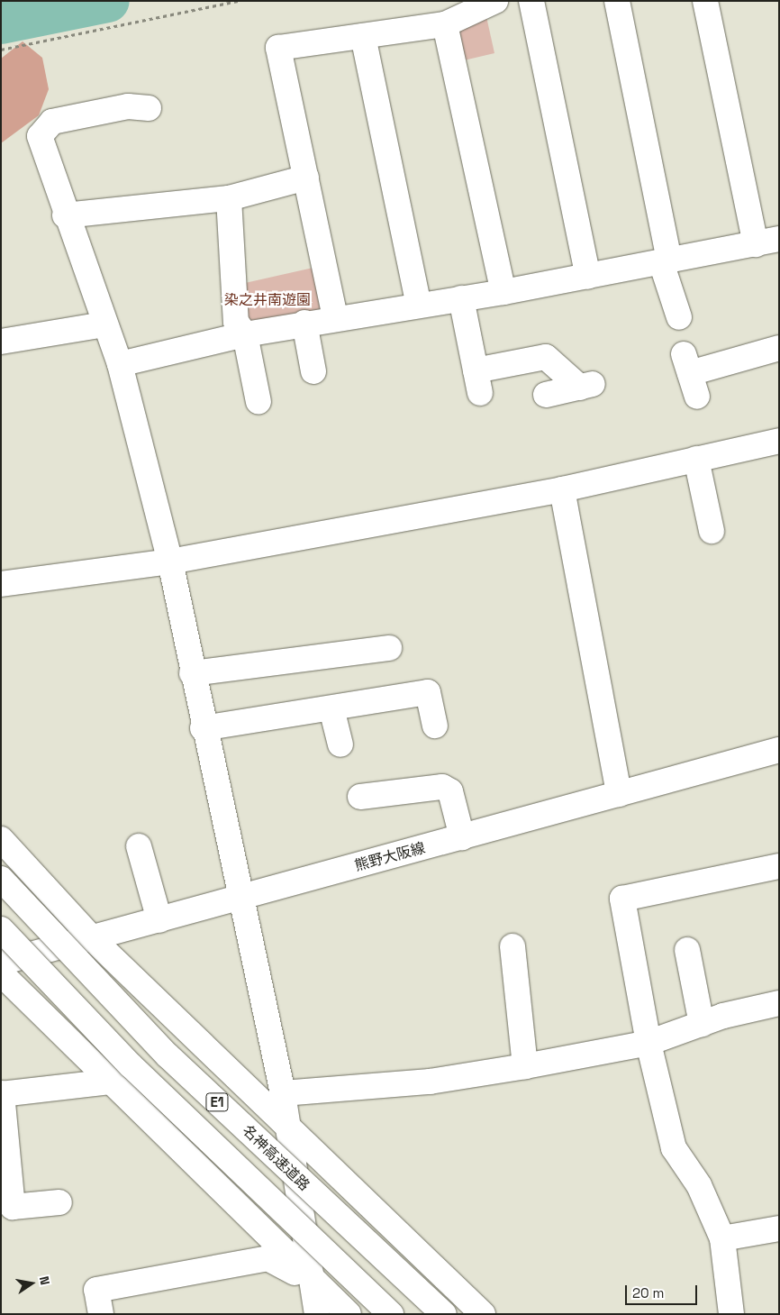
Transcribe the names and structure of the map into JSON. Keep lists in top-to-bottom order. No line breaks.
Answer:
{"streets":{"main road":["熊野大阪線","E1","名神高速道路"]},"parks":["染之井南遊園"],"scale_bar":"20 m","north":"right"}
